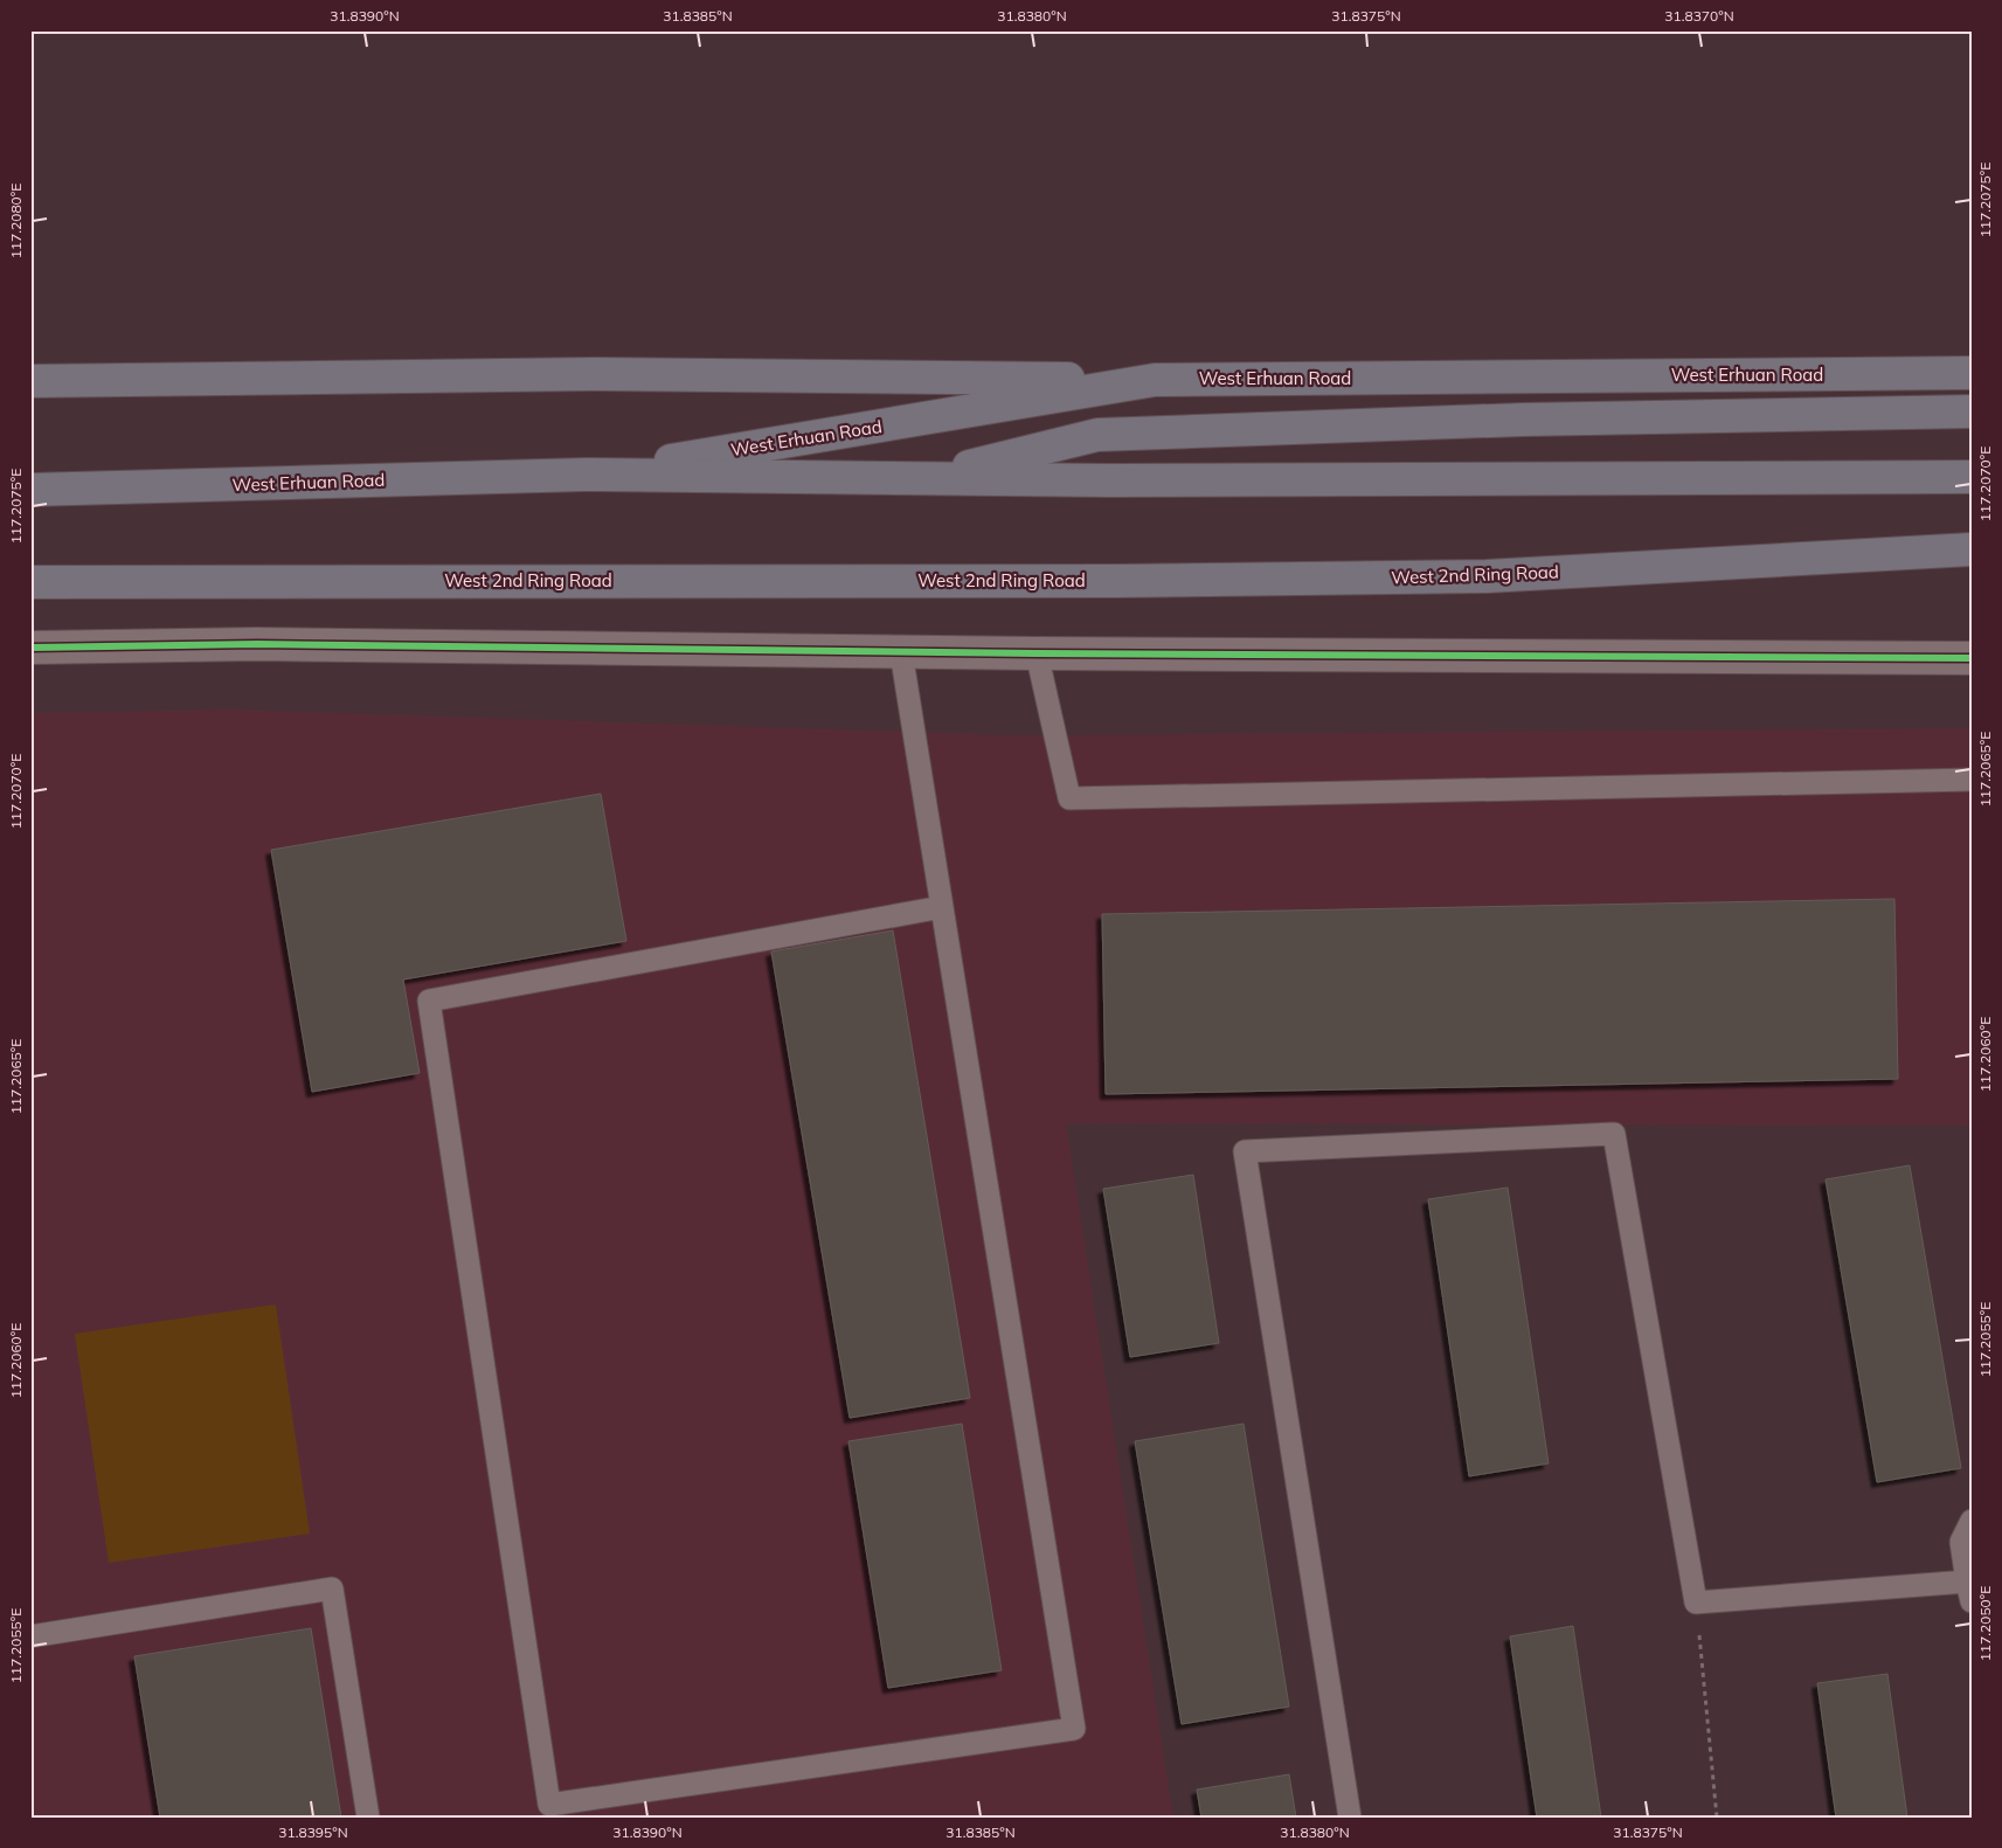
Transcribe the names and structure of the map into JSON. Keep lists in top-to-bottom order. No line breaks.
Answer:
{"streets":{"highway":["West Erhuan Road","West 2nd Ring Road"]},"coordinates":["31.8390°N","31.8385°N","31.8380°N","31.8375°N","31.8370°N","117.2075°E","117.2080°E","117.2070°E","117.2065°E","117.2060°E","117.2055°E","117.2050°E","31.8395°N"]}
